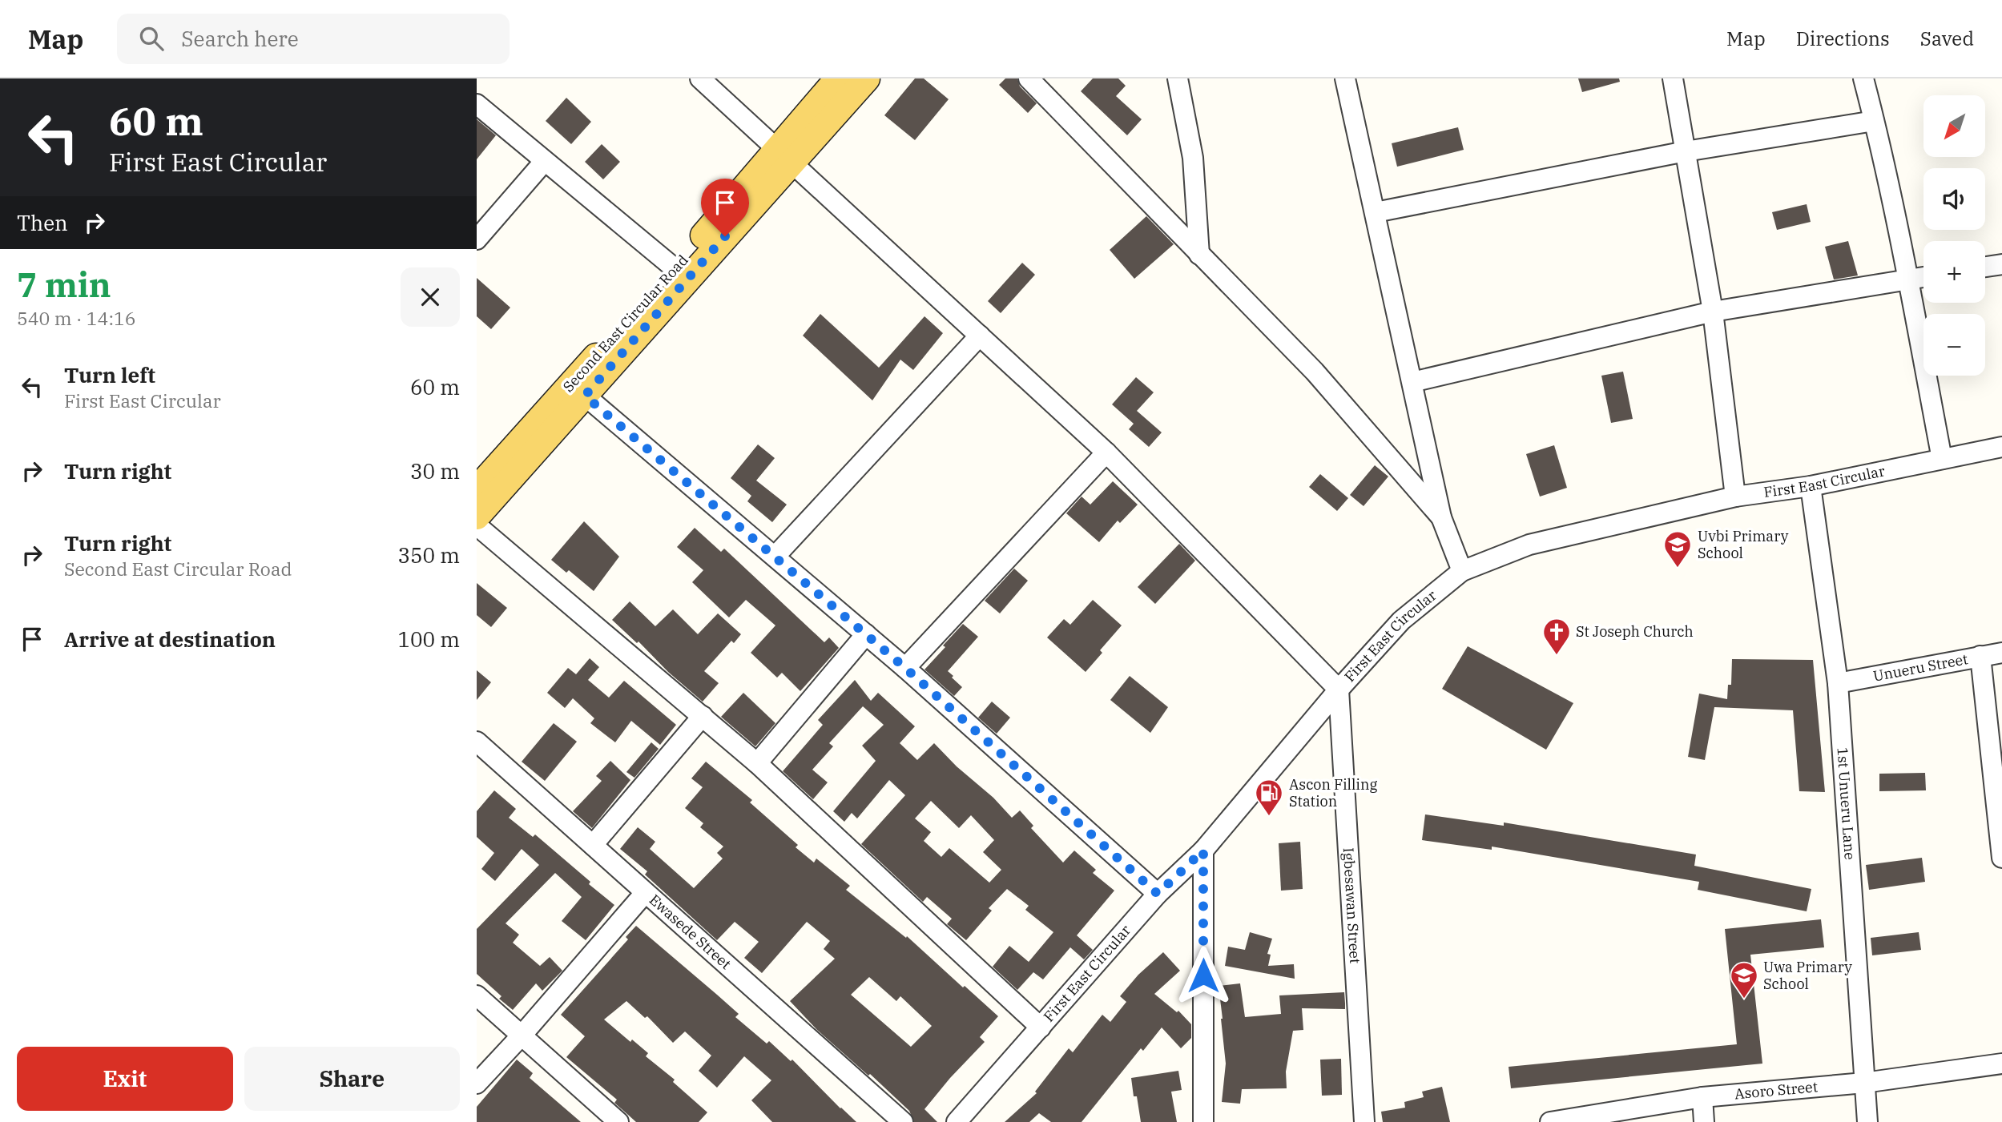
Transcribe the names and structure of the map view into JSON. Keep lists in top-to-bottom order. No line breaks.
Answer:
{"streets":{"main road":["Second East Circular Road"],"street":["First East Circular","Unueru Street","1st Unueru Lane","Igbesawan Street","Ewasede Street","Asoro Street"]},"crossings":[["First East Circular","1st Unueru Lane"],["First East Circular","Igbesawan Street"],["Unueru Street","1st Unueru Lane"],["1st Unueru Lane","Asoro Street"]],"places":{"school or university":["Uvbi Primary School","Uwa Primary School"],"church":["St Joseph Church"],"fuel station":["Ascon Filling Station"]},"north":"bottom left","page":{"header":"Map","search":"Search here","nav":["Map","Directions","Saved"],"turn":["60 m","First East Circular"],"map_buttons":["+","−"],"then":"Then","heading":["7 min","540 m · 14:16"],"list":[{"name":"Turn left","note":"First East Circular","value":"60 m"},{"name":"Turn right","value":"30 m"},{"name":"Turn right","note":"Second East Circular Road","value":"350 m"},{"name":"Arrive at destination","value":"100 m"}],"buttons":["Exit","Share"]}}
